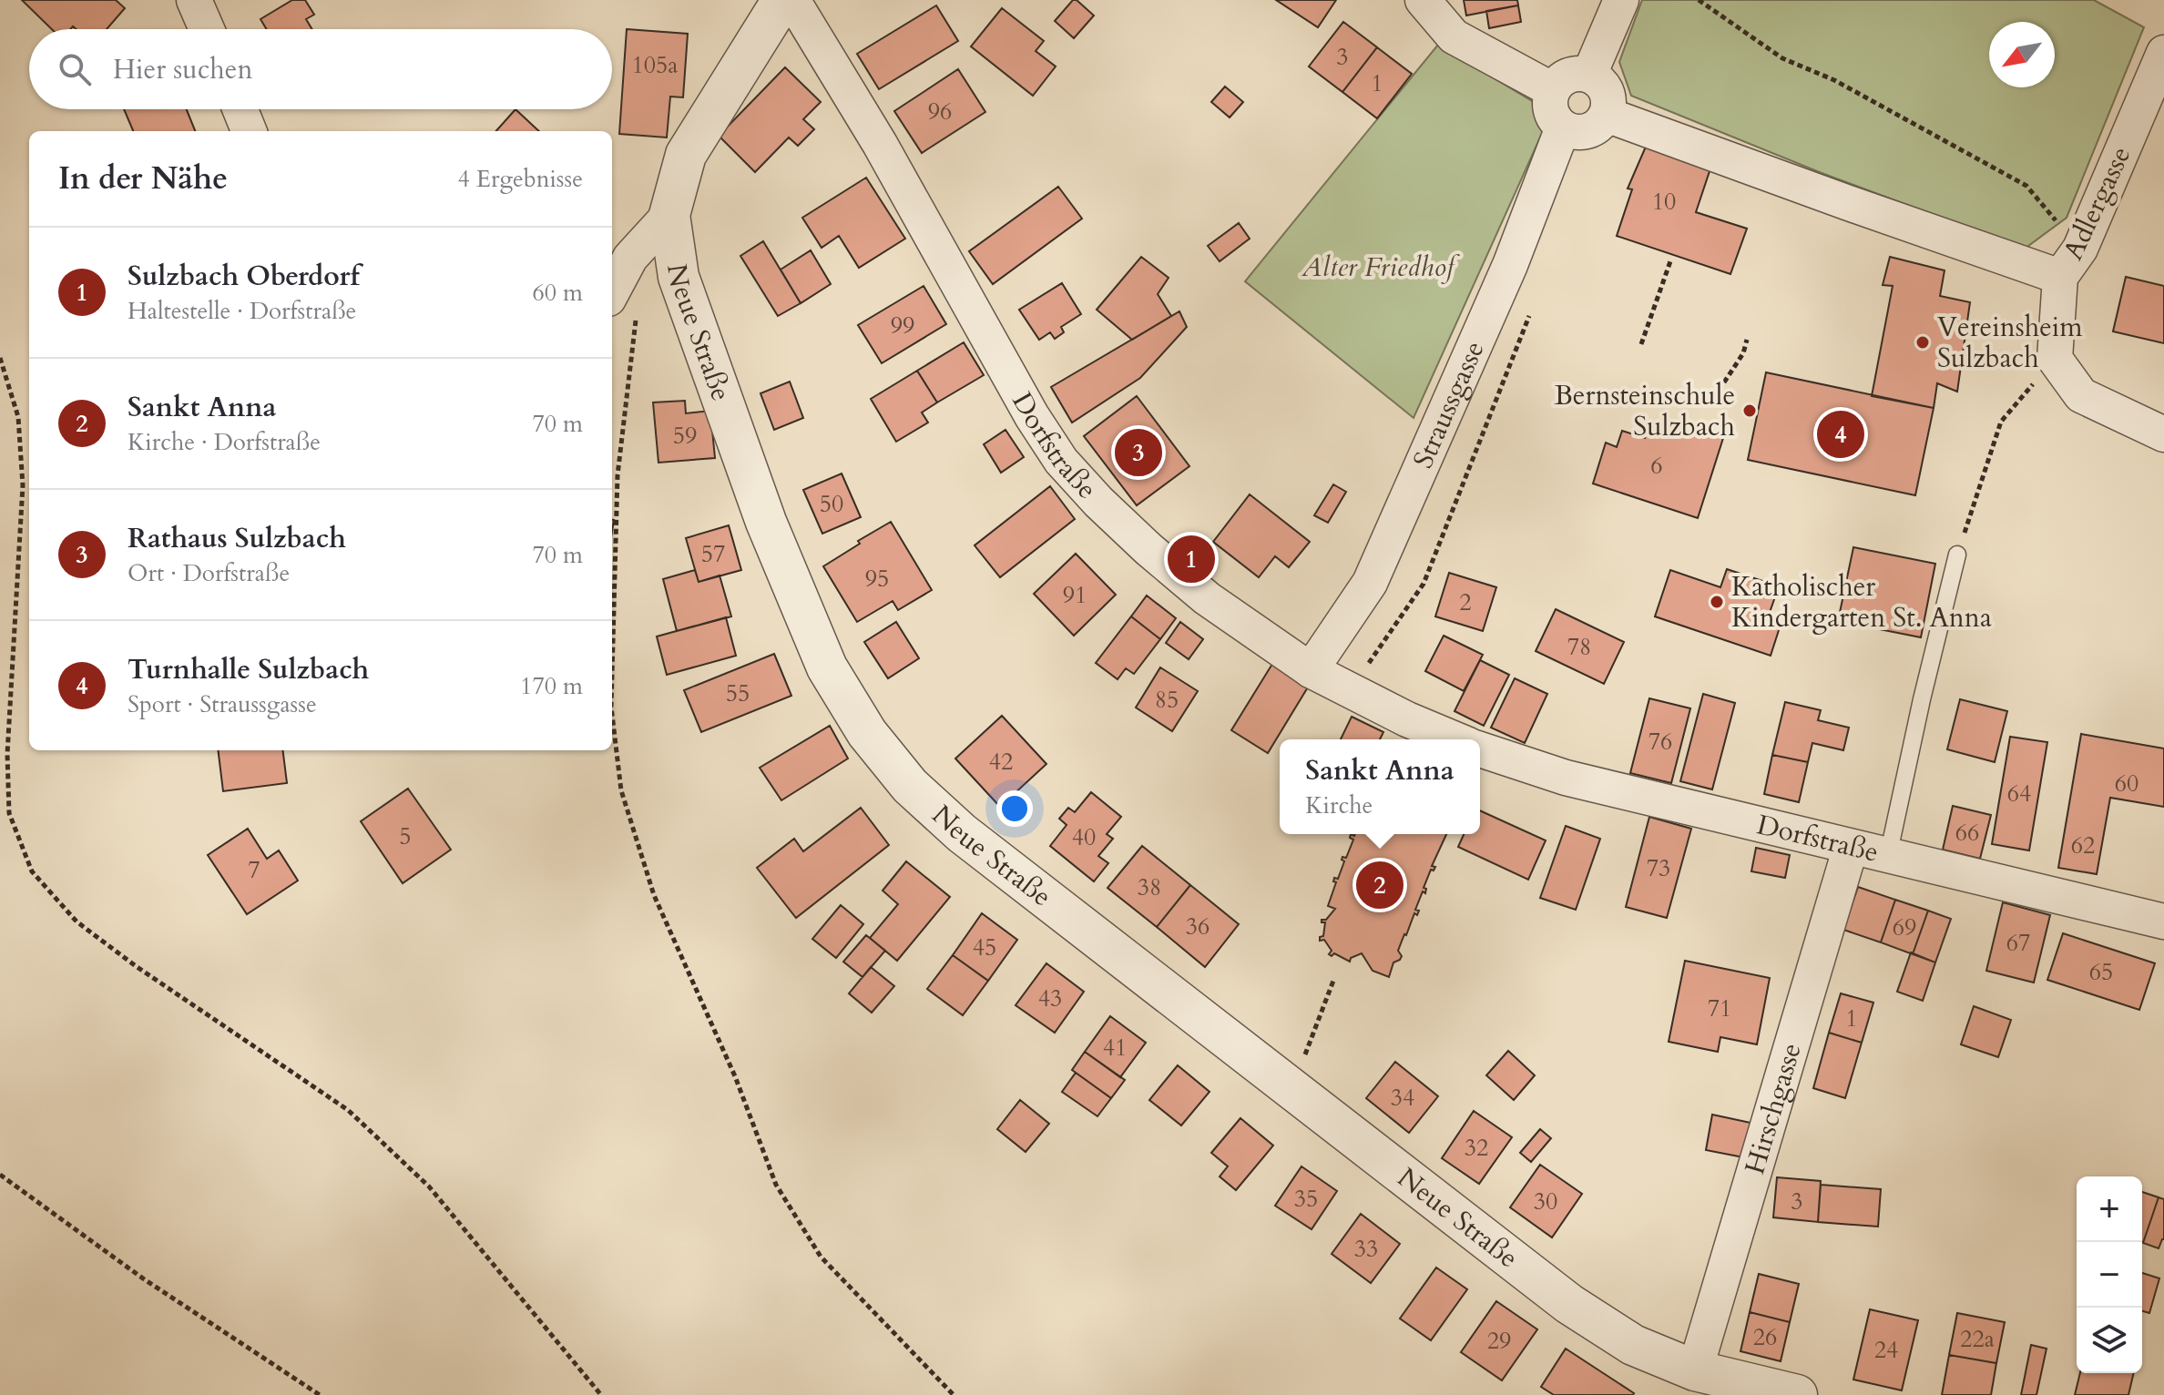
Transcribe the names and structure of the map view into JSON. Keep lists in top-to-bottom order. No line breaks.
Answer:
{"streets":{"street":["Adlergasse","Neue Straße","Straussgasse","Dorfstraße","Hirschgasse"]},"crossings":[["Neue Straße","Hirschgasse"],["Straussgasse","Dorfstraße"],["Dorfstraße","Hirschgasse"]],"parks":["Alter Friedhof"],"places":["Vereinsheim Sulzbach","Bernsteinschule Sulzbach","Katholischer Kindergarten St. Anna"],"house_numbers":["3","105a","1","96","10","99","59","6","50","57","95","91","2","78","55","85","76","42","60","64","66","5","40","62","73","7","38","36","69","67","45","65","43","71","1","41","34","32","35","30","3","33","26","22a","29","24"],"north":"bottom left","page":{"search":"Hier suchen","heading":["In der Nähe","4 Ergebnisse"],"list":[{"mark":"1","name":"Sulzbach Oberdorf","note":"Haltestelle · Dorfstraße","value":"60 m"},{"mark":"2","name":"Sankt Anna","note":"Kirche · Dorfstraße","value":"70 m"},{"mark":"3","name":"Rathaus Sulzbach","note":"Ort · Dorfstraße","value":"70 m"},{"mark":"4","name":"Turnhalle Sulzbach","note":"Sport · Straussgasse","value":"170 m"}],"pins":["4","3","1","2"],"popup":["Sankt Anna","Kirche"],"map_buttons":["+","−"]}}
